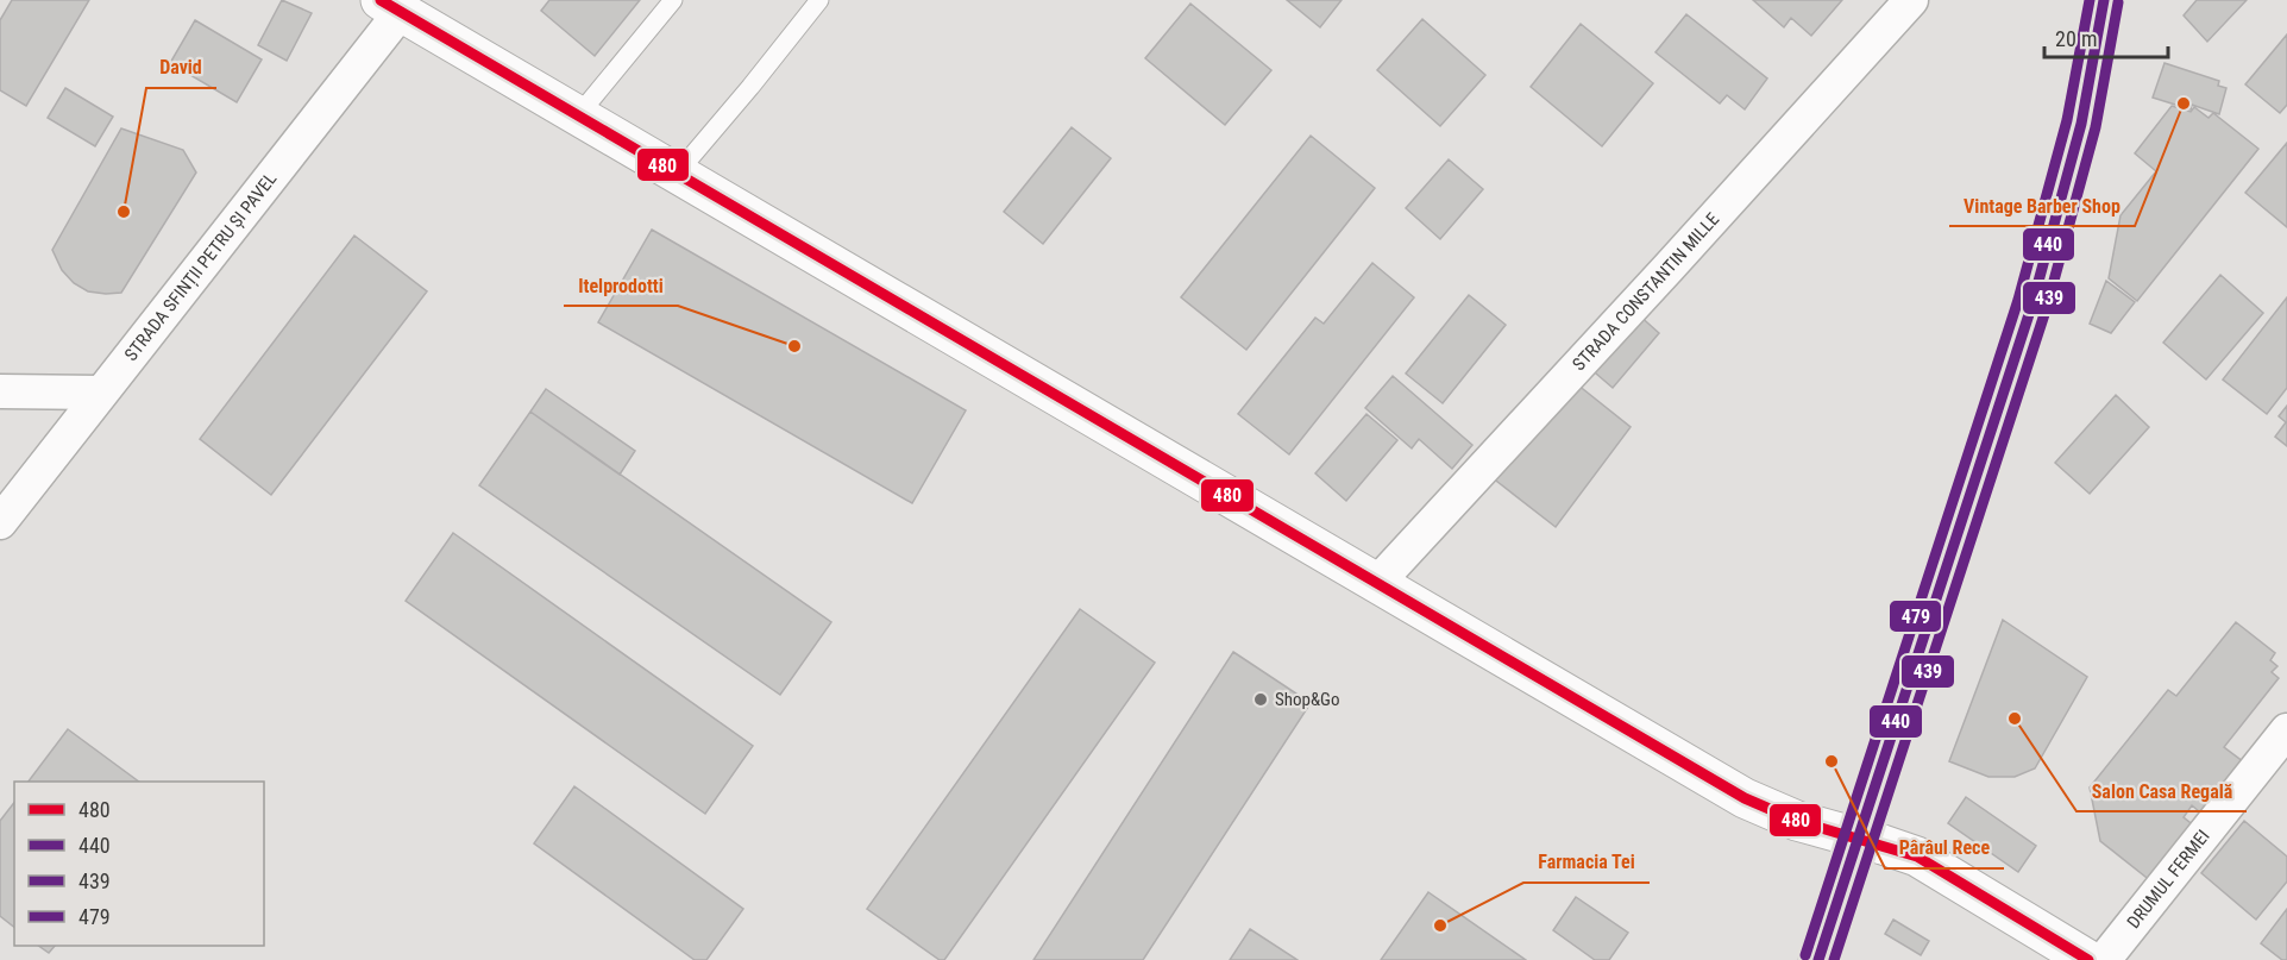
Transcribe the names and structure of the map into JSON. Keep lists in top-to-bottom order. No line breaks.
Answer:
{"streets":{"street":["STRADA SFINȚII PETRU ȘI PAVEL","STRADA CONSTANTIN MILLE","DRUMUL FERMEI"]},"places":["Vintage Barber Shop","David","Itelprodotti","Shop&Go","Salon Casa Regală","Pârâul Rece","Farmacia Tei"],"lines":["transit line 480","transit line 440","transit line 479","transit line 439"],"legend":["480","440","439","479"],"scale_bar":"20 m"}
